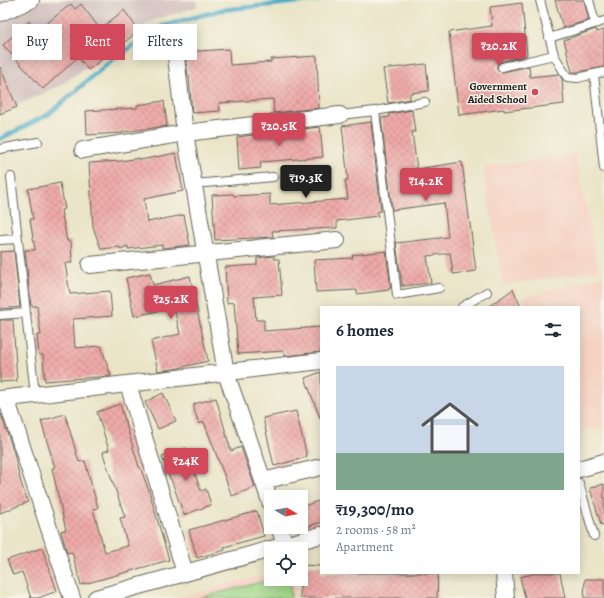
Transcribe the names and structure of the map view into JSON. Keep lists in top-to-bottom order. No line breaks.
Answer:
{"places":["Government Aided School"],"north":"right","page":{"chip":["Buy","Rent","Filters"],"price":["₹20.2K","₹20.5K","₹19.3K","₹14.2K","₹25.2K","₹24K"],"heading":"6 homes","list":[{"name":"₹19,300/mo","note":"2 rooms · 58 m² · Apartment"}]}}
